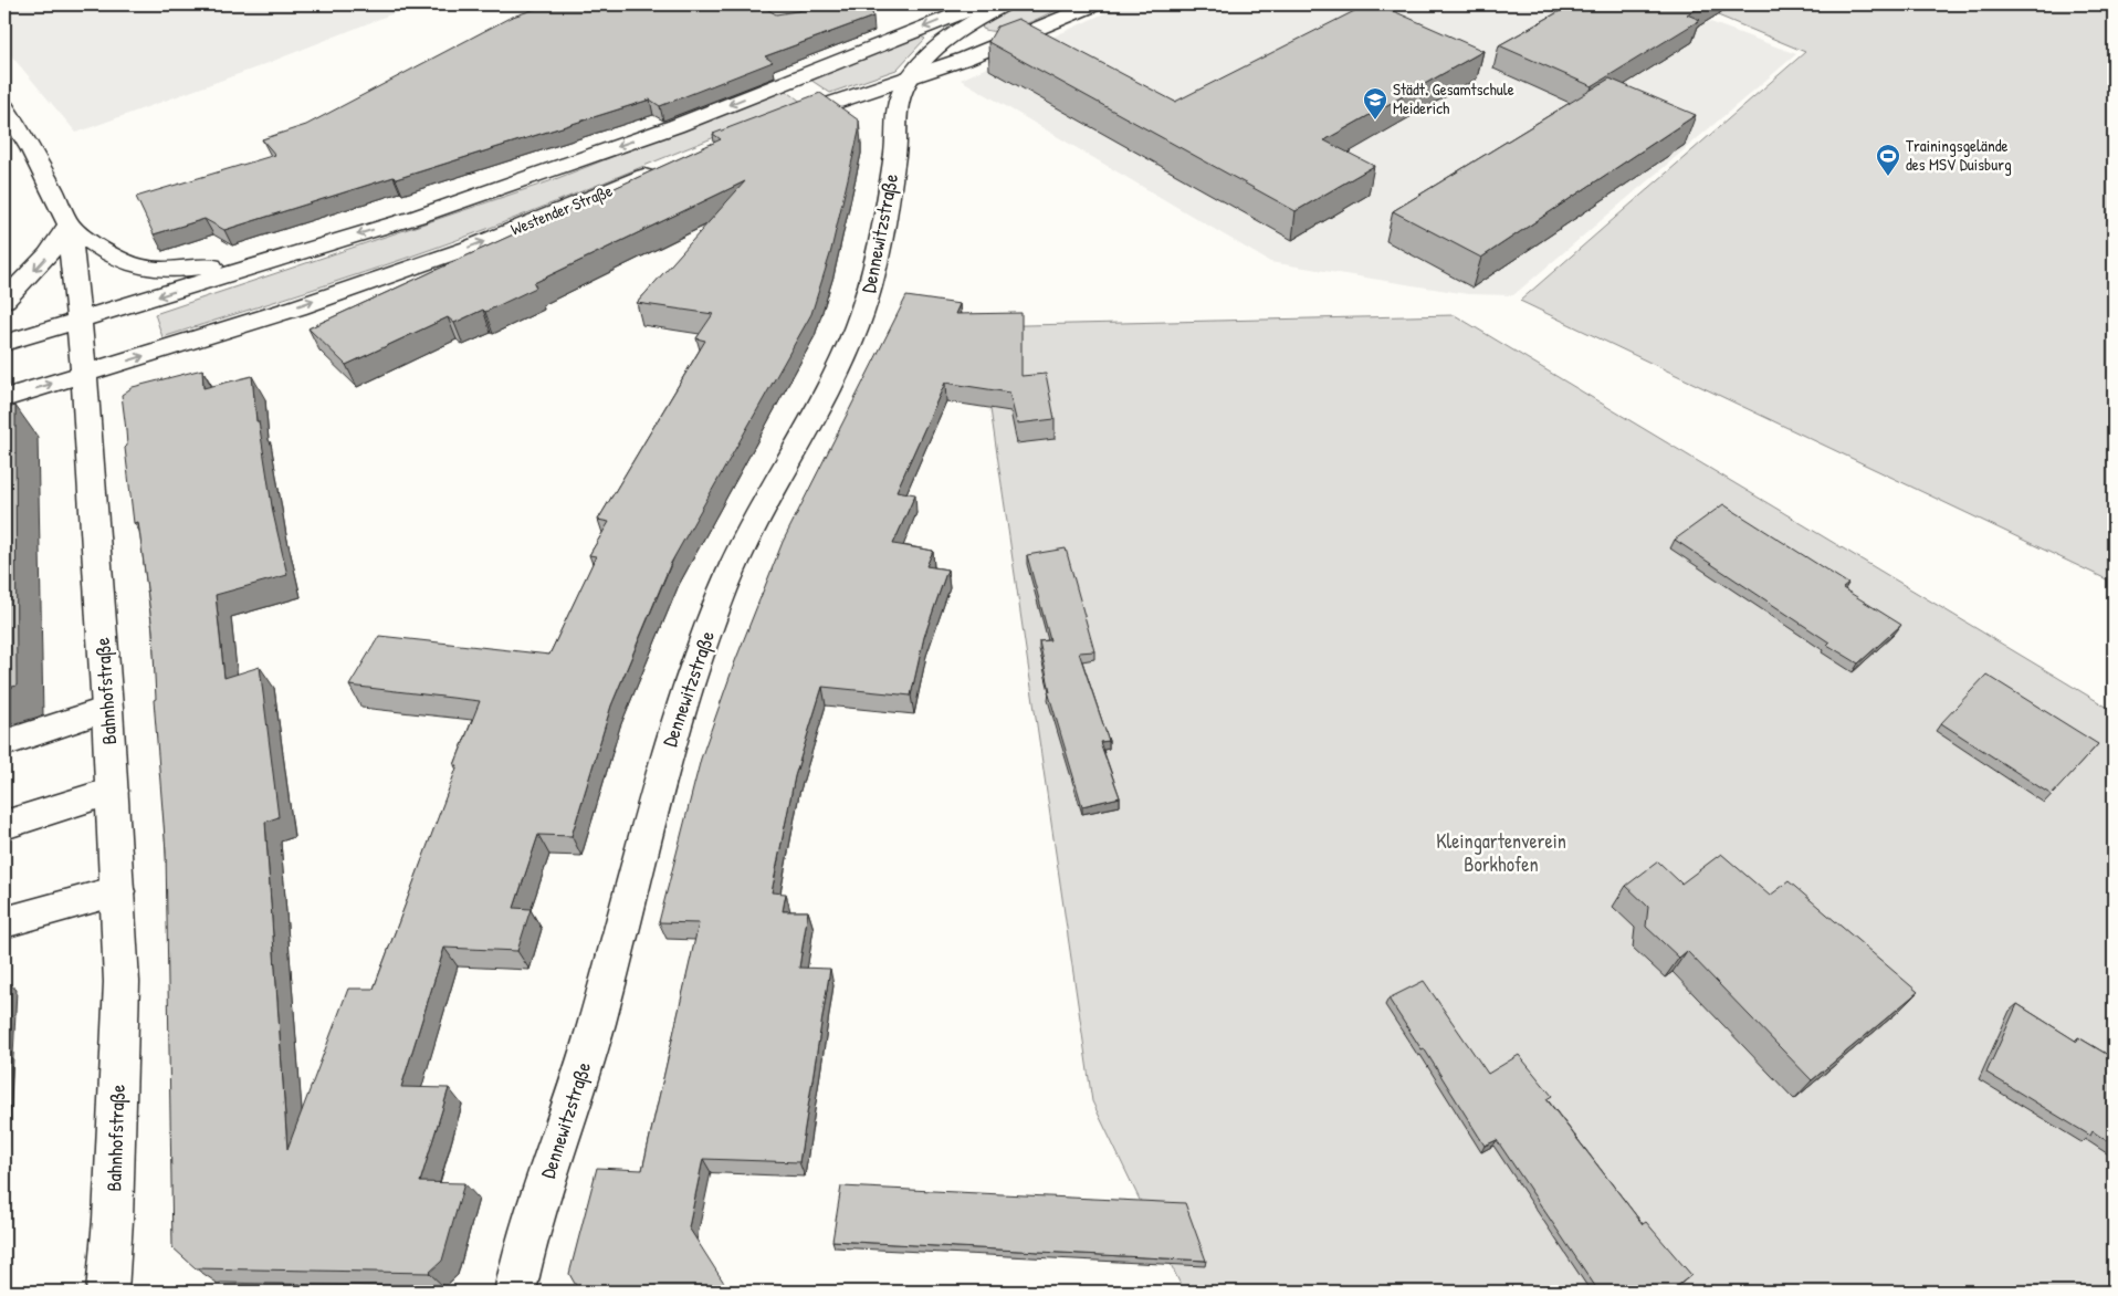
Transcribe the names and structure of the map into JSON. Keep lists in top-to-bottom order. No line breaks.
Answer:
{"streets":{"main road":["Westender Straße","Dennewitzstraße","Bahnhofstraße"]},"crossings":[["Westender Straße","Bahnhofstraße"]],"parks":["Kleingartenverein Borkhofen"],"places":{"school or university":["Städt. Gesamtschule Meiderich"],"sports":["Trainingsgelände des MSV Duisburg"]}}
